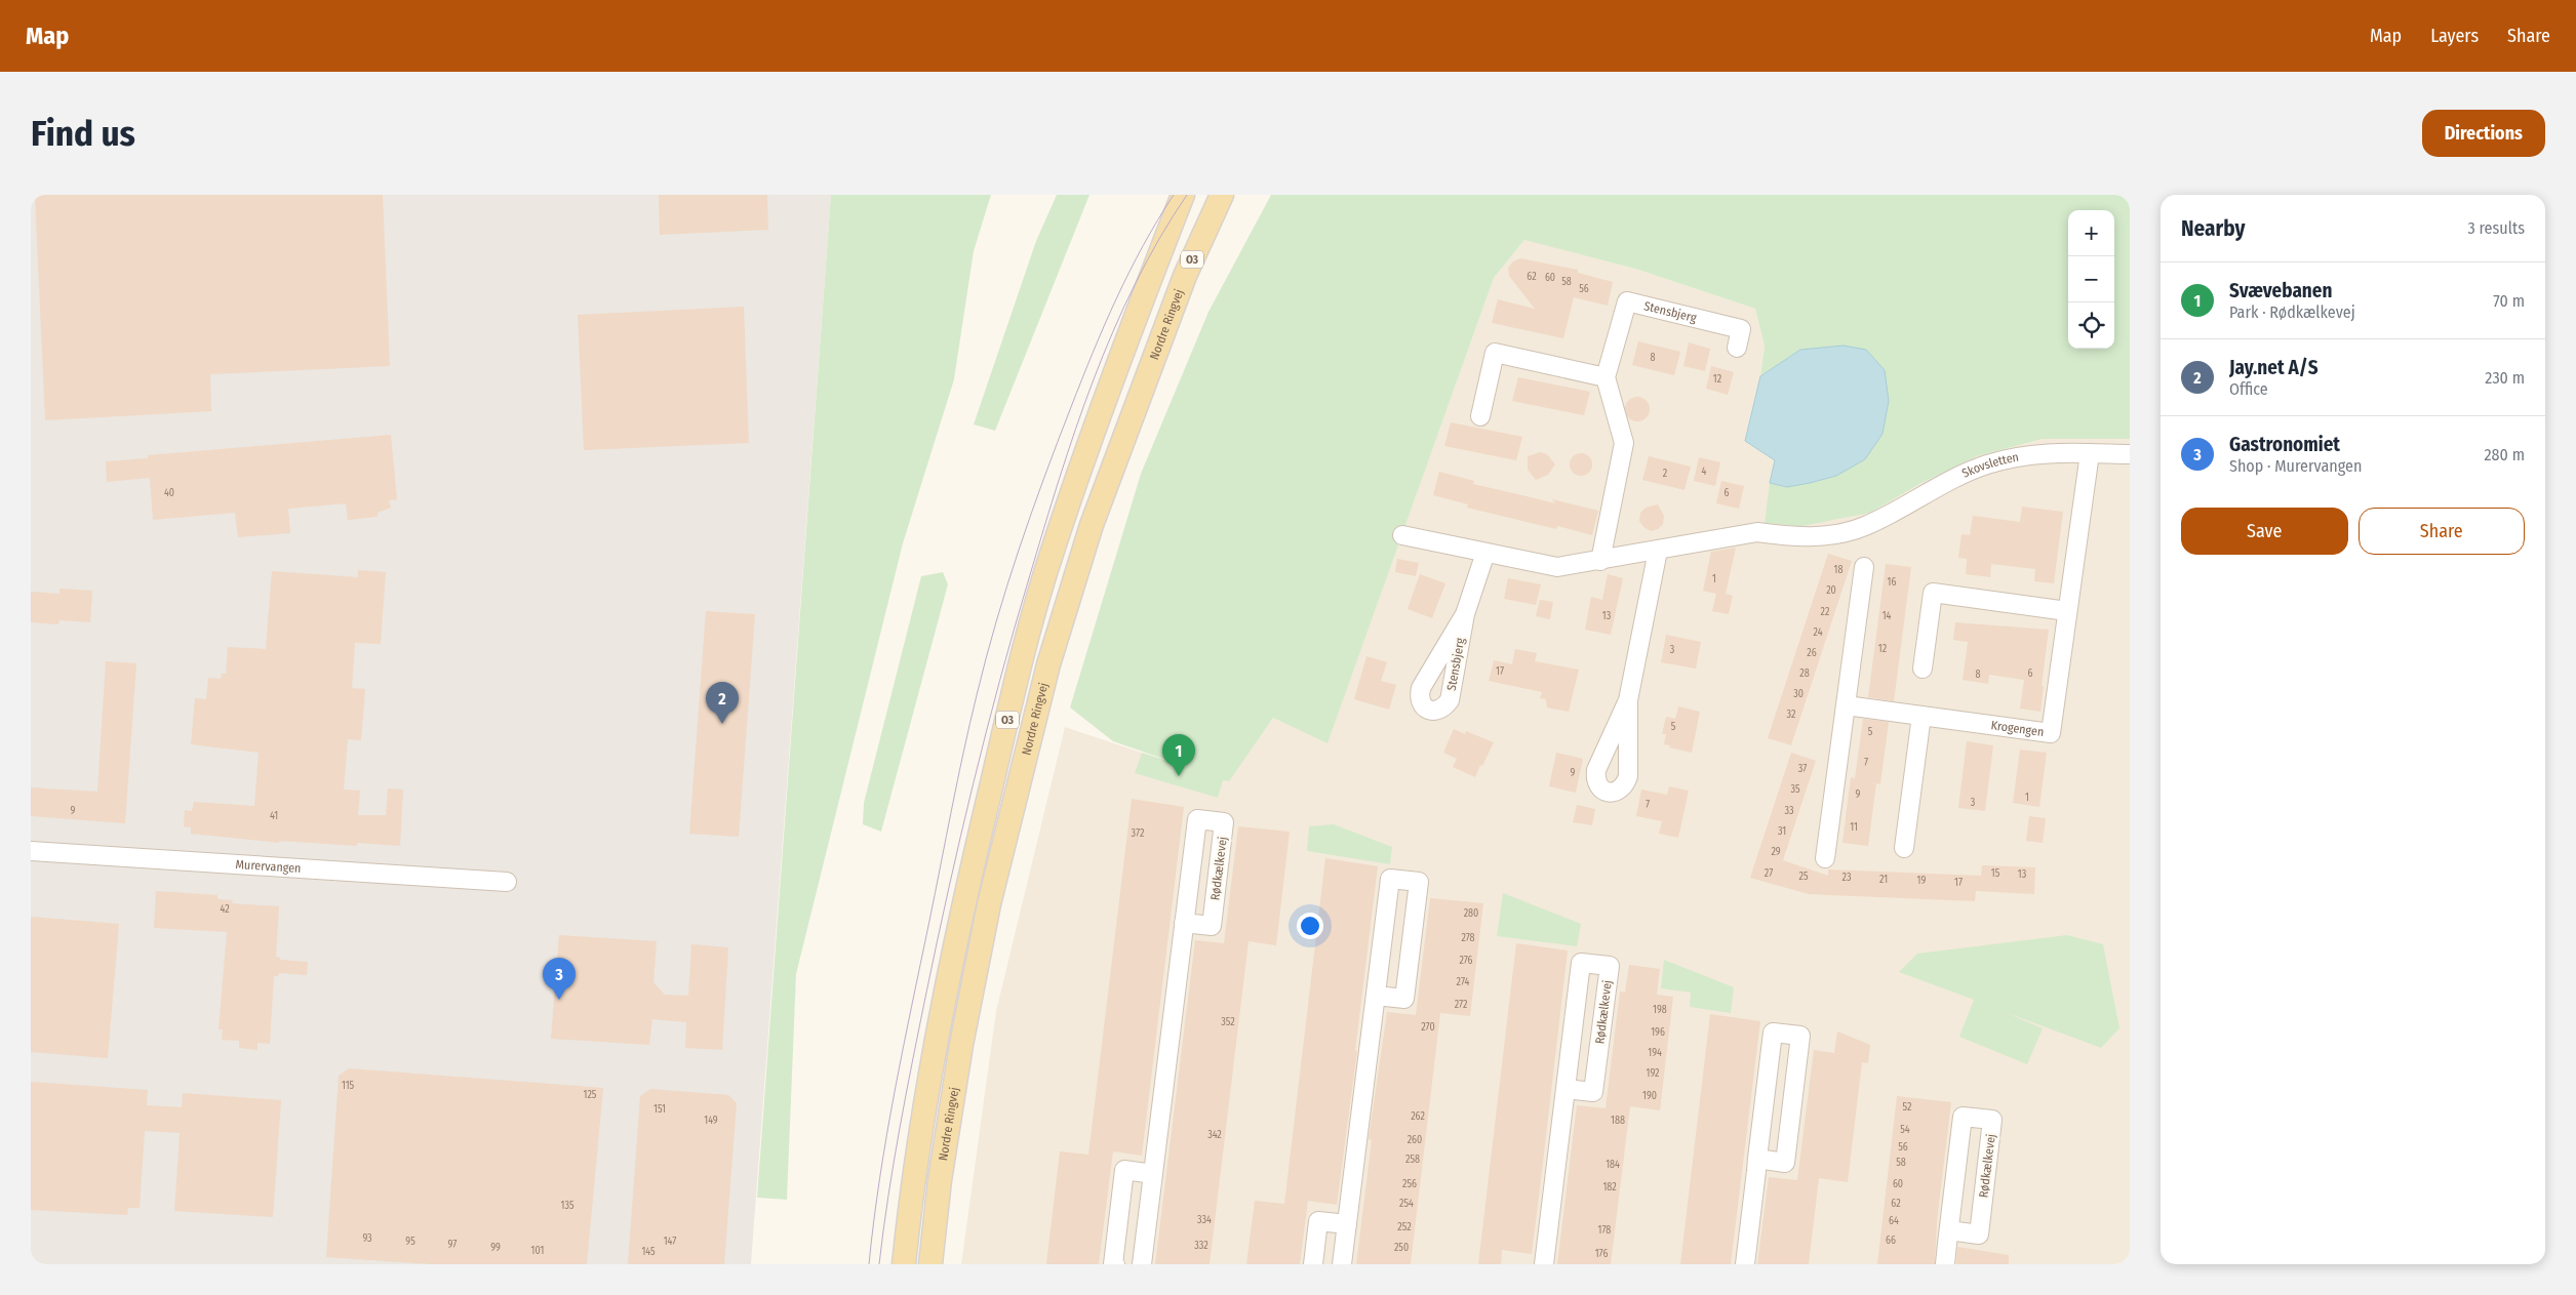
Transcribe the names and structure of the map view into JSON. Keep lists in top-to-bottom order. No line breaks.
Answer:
{"streets":{"main road":["O3","Nordre Ringvej"],"street":["Stensbjerg","Skovsletten","Krogengen","Murervangen","Rødkælkevej"]},"crossings":[["Skovsletten","Krogengen"]],"house_numbers":["62","60","58","56","8","12","4","2","40","6","18","1","16","20","22","13","14","24","12","3","26","17","28","6","8","30","32","5","5","7","37","9","35","9","1","3","7","9","33","41","11","31","372","29","27","15","13","25","23","21","19","17","42","280","278","276","274","272","198","352","270","196","194","192","115","125","190","52","151","262","149","188","54","342","260","56","258","58","184","256","60","182","254","62","135","334","64","252","178","93","66","95","147","97","332","99","250","101","145","176"],"page":{"header":"Map","nav":["Map","Layers","Share"],"buttons":["Directions",["Save","Share"]],"title":"Find us","heading":["Nearby","3 results"],"map_buttons":["+","−"],"list":[{"mark":"1","name":"Svævebanen","note":"Park · Rødkælkevej","value":"70 m"},{"mark":"2","name":"Jay.net A/S","note":"Office","value":"230 m"},{"mark":"3","name":"Gastronomiet","note":"Shop · Murervangen","value":"280 m"}],"pins":["2","1","3"]}}
